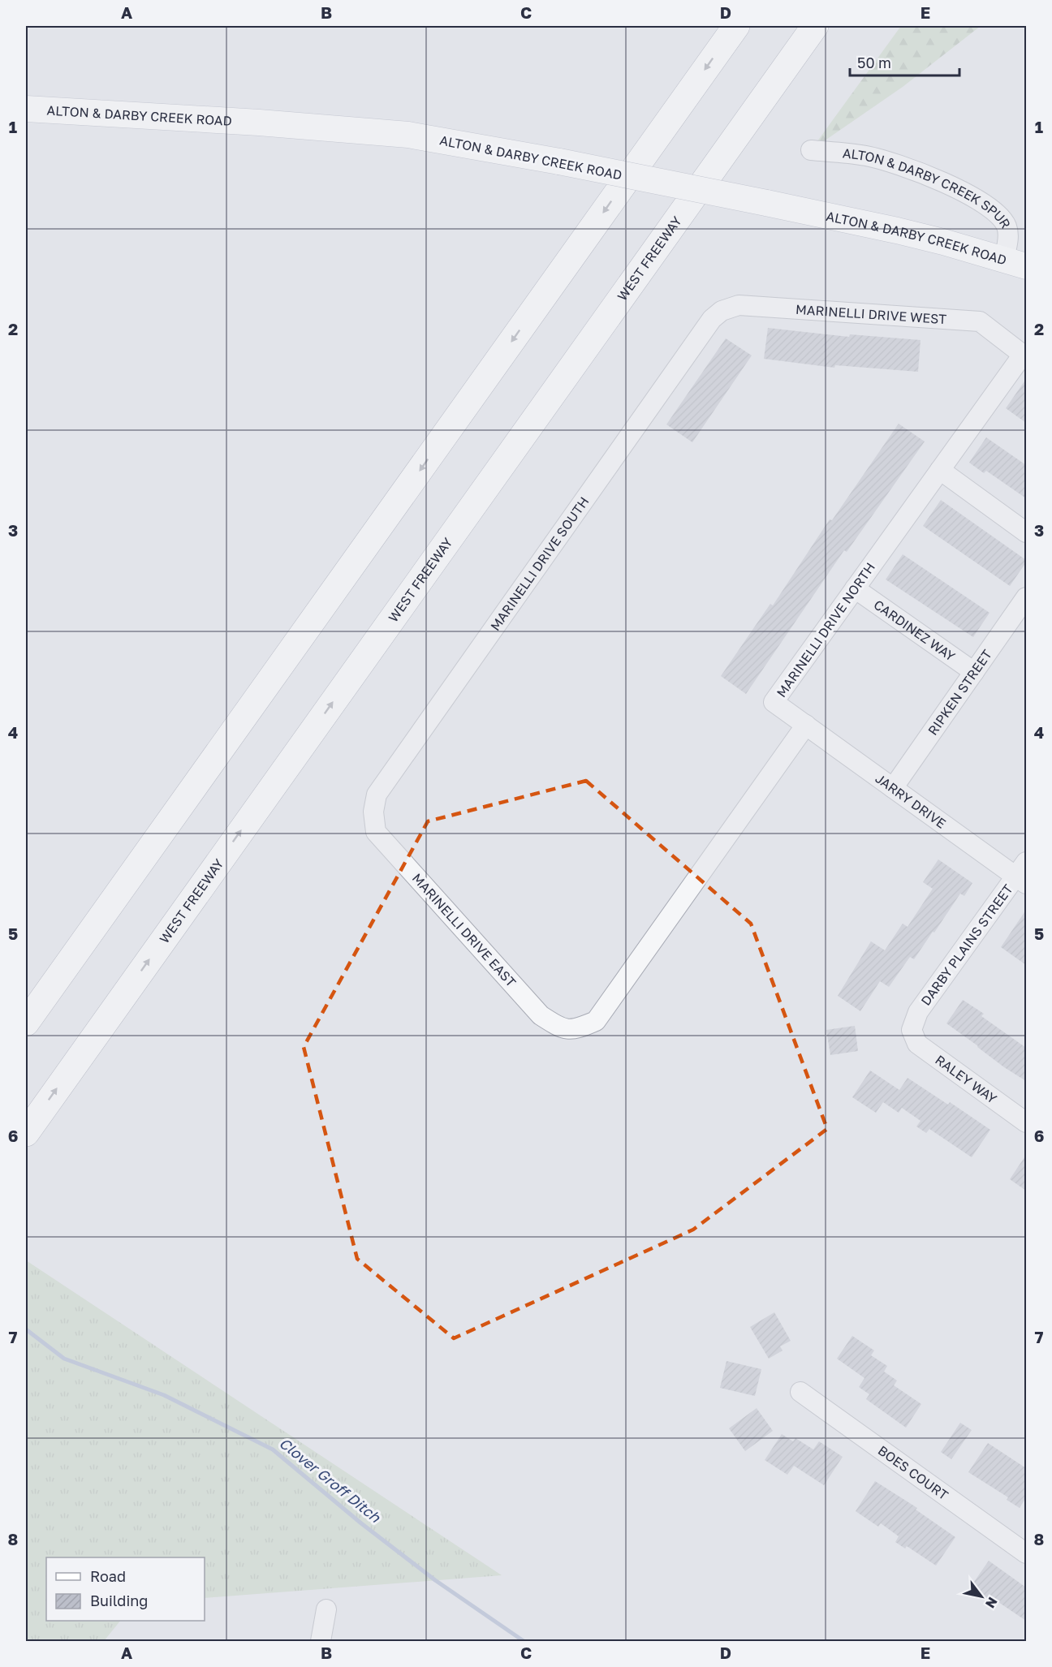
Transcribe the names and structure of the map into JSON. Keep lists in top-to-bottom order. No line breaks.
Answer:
{"streets":{"highway":["WEST FREEWAY"],"main road":["ALTON & DARBY CREEK ROAD"],"street":["ALTON & DARBY CREEK SPUR","MARINELLI DRIVE WEST","MARINELLI DRIVE SOUTH","MARINELLI DRIVE NORTH","CARDINEZ WAY","RIPKEN STREET","JARRY DRIVE","MARINELLI DRIVE EAST","DARBY PLAINS STREET","RALEY WAY","BOES COURT"]},"crossings":[["ALTON & DARBY CREEK ROAD","ALTON & DARBY CREEK SPUR"],["MARINELLI DRIVE WEST","MARINELLI DRIVE SOUTH"],["MARINELLI DRIVE WEST","MARINELLI DRIVE NORTH"],["MARINELLI DRIVE SOUTH","MARINELLI DRIVE EAST"],["MARINELLI DRIVE NORTH","CARDINEZ WAY"],["MARINELLI DRIVE NORTH","JARRY DRIVE"],["MARINELLI DRIVE NORTH","MARINELLI DRIVE EAST"],["CARDINEZ WAY","RIPKEN STREET"],["RIPKEN STREET","JARRY DRIVE"],["JARRY DRIVE","MARINELLI DRIVE EAST"],["JARRY DRIVE","DARBY PLAINS STREET"],["DARBY PLAINS STREET","RALEY WAY"]],"water":["Clover Groff Ditch"],"legend":["Road","Building"],"scale_bar":"50 m","north":"bottom right","grid":{"columns":["A","B","C","D","E"],"rows":["1","2","3","4","5","6","7","8"]}}
